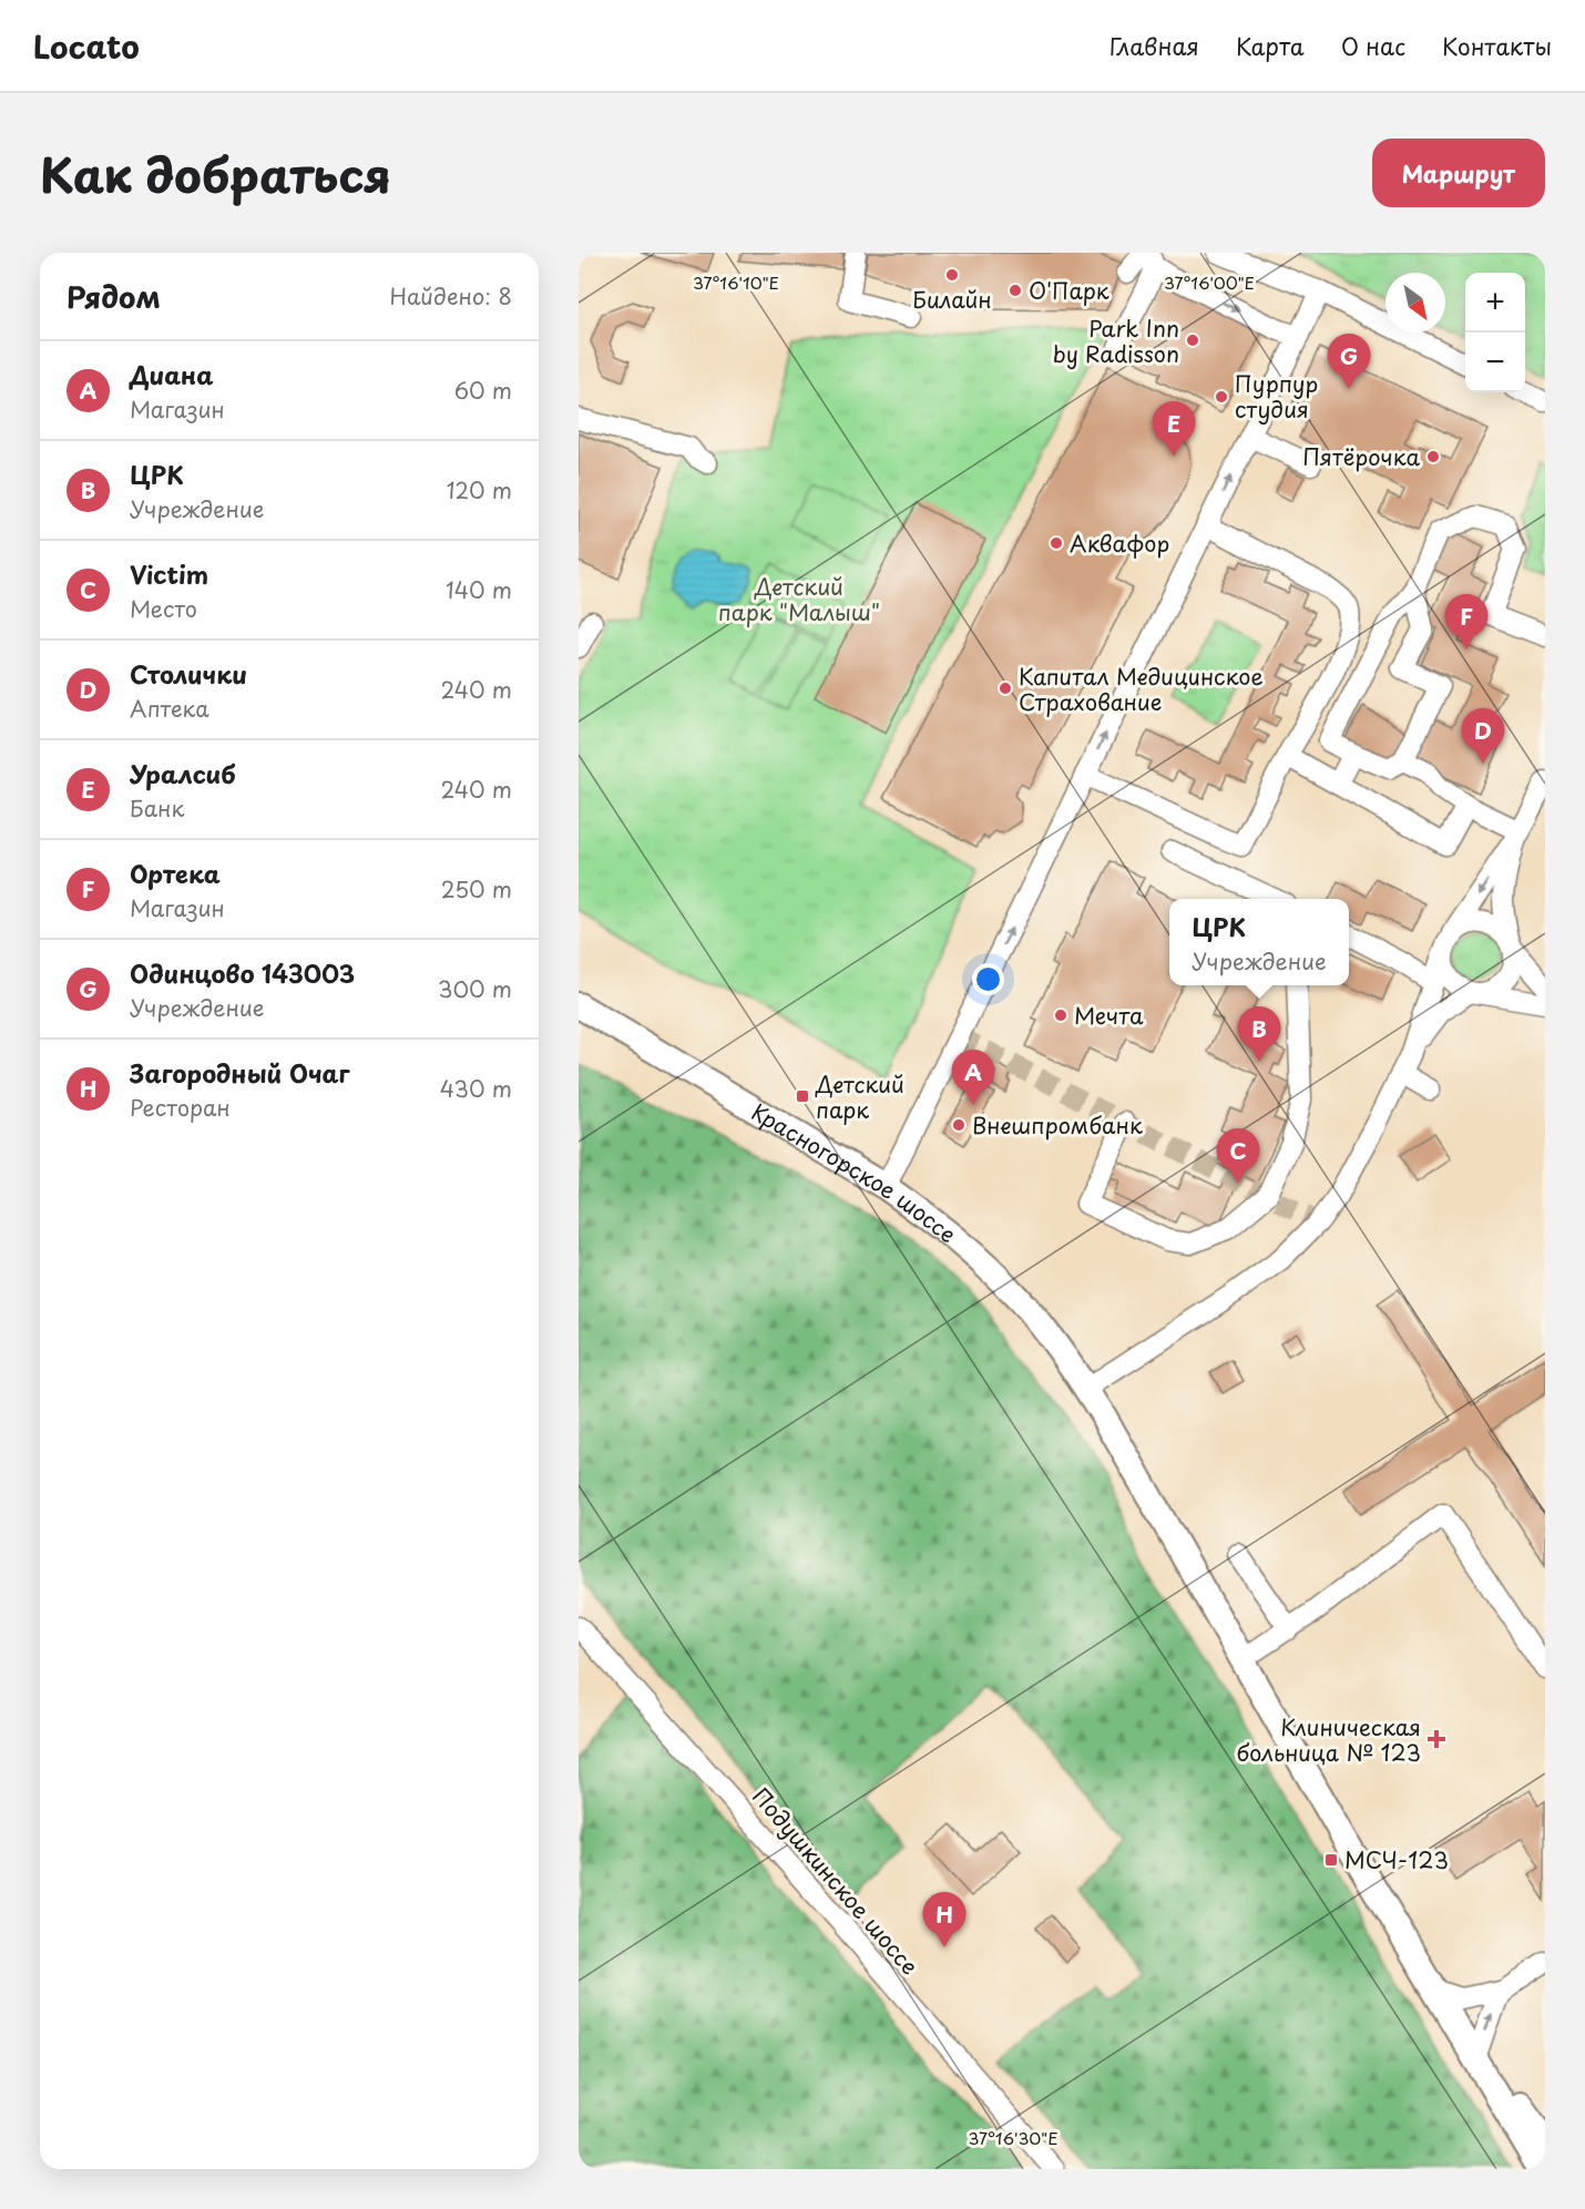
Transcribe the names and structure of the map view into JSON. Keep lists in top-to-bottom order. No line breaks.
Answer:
{"streets":{"main road":["Красногорское шоссе"],"street":["Подушкинское шоссе"]},"parks":["Детский парк \"Малыш\""],"places":{"other":["Билайн","О'Парк","Park Inn by Radisson","Пурпур студия","Пятёрочка","Аквафор","Капитал Медицинское Страхование","Мечта","Внешпромбанк"],"transit":["Детский парк","МСЧ-123"],"health":["Клиническая больница № 123"]},"north":"bottom right","page":{"header":"Locato","nav":["Главная","Карта","О нас","Контакты"],"title":"Как добраться","buttons":"Маршрут","heading":["Рядом","Найдено: 8"],"map_buttons":["+","−"],"pins":["G","E","F","D","B","A","C","H"],"list":[{"mark":"A","name":"Диана","note":"Магазин","value":"60 m"},{"mark":"B","name":"ЦРК","note":"Учреждение","value":"120 m"},{"mark":"C","name":"Victim","note":"Место","value":"140 m"},{"mark":"D","name":"Столички","note":"Аптека","value":"240 m"},{"mark":"E","name":"Уралсиб","note":"Банк","value":"240 m"},{"mark":"F","name":"Ортека","note":"Магазин","value":"250 m"},{"mark":"G","name":"Одинцово 143003","note":"Учреждение","value":"300 m"},{"mark":"H","name":"Загородный Очаг","note":"Ресторан","value":"430 m"}],"popup":["ЦРК","Учреждение"]},"coordinates":["37°16'10\"E","37°16'00\"E","37°16'30\"E"]}
